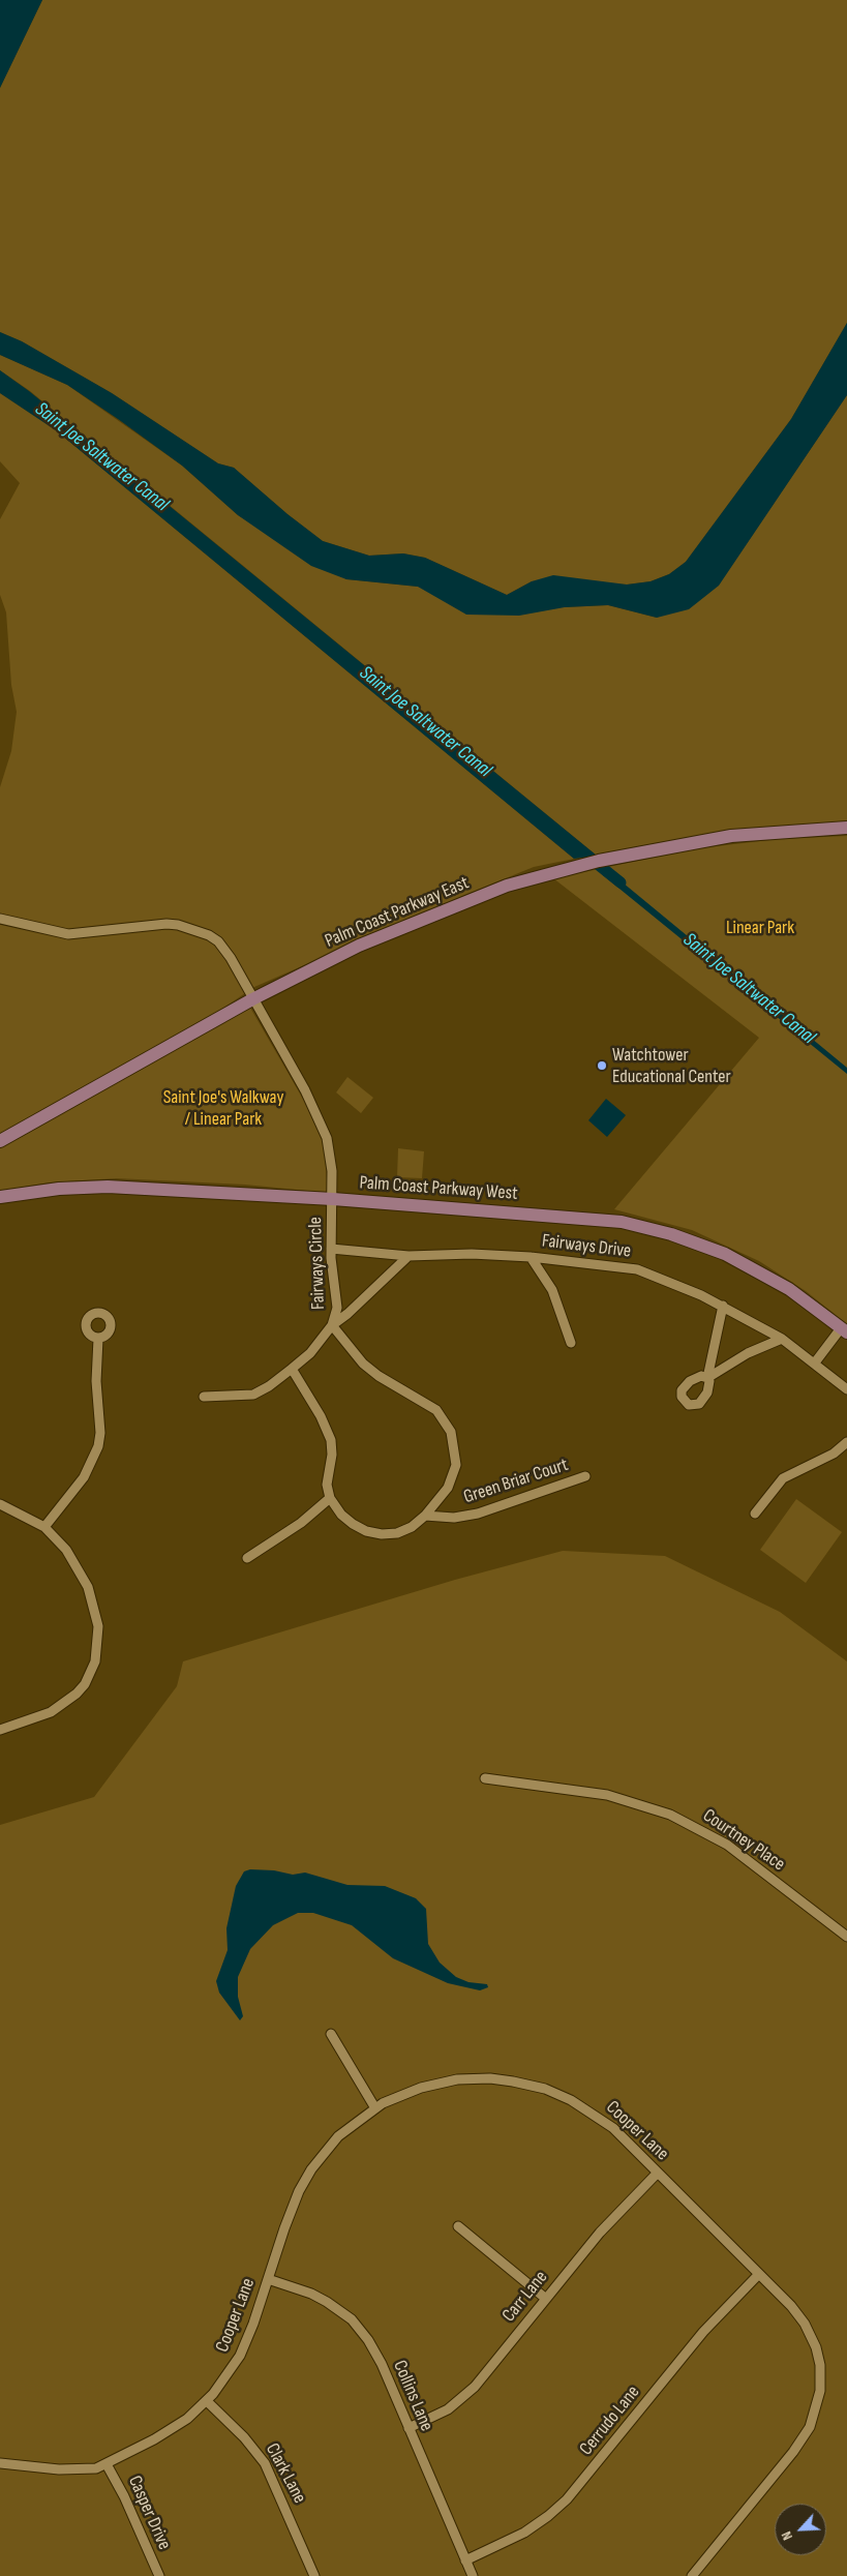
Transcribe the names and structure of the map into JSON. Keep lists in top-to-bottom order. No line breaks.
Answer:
{"streets":{"main road":["Palm Coast Parkway East","Palm Coast Parkway West"],"street":["Fairways Drive","Fairways Circle","Green Briar Court","Courtney Place","Cooper Lane","Carr Lane","Collins Lane","Cerrudo Lane","Clark Lane","Casper Drive"]},"crossings":[["Palm Coast Parkway East","Fairways Circle"],["Palm Coast Parkway West","Fairways Circle"],["Fairways Drive","Fairways Circle"],["Fairways Circle","Green Briar Court"],["Cooper Lane","Carr Lane"],["Cooper Lane","Collins Lane"],["Cooper Lane","Cerrudo Lane"],["Cooper Lane","Clark Lane"],["Cooper Lane","Casper Drive"],["Carr Lane","Collins Lane"],["Collins Lane","Cerrudo Lane"]],"water":["Saint Joe Saltwater Canal"],"parks":["Linear Park","Saint Joe's Walkway / Linear Park"],"places":["Watchtower Educational Center"],"north":"bottom left"}
